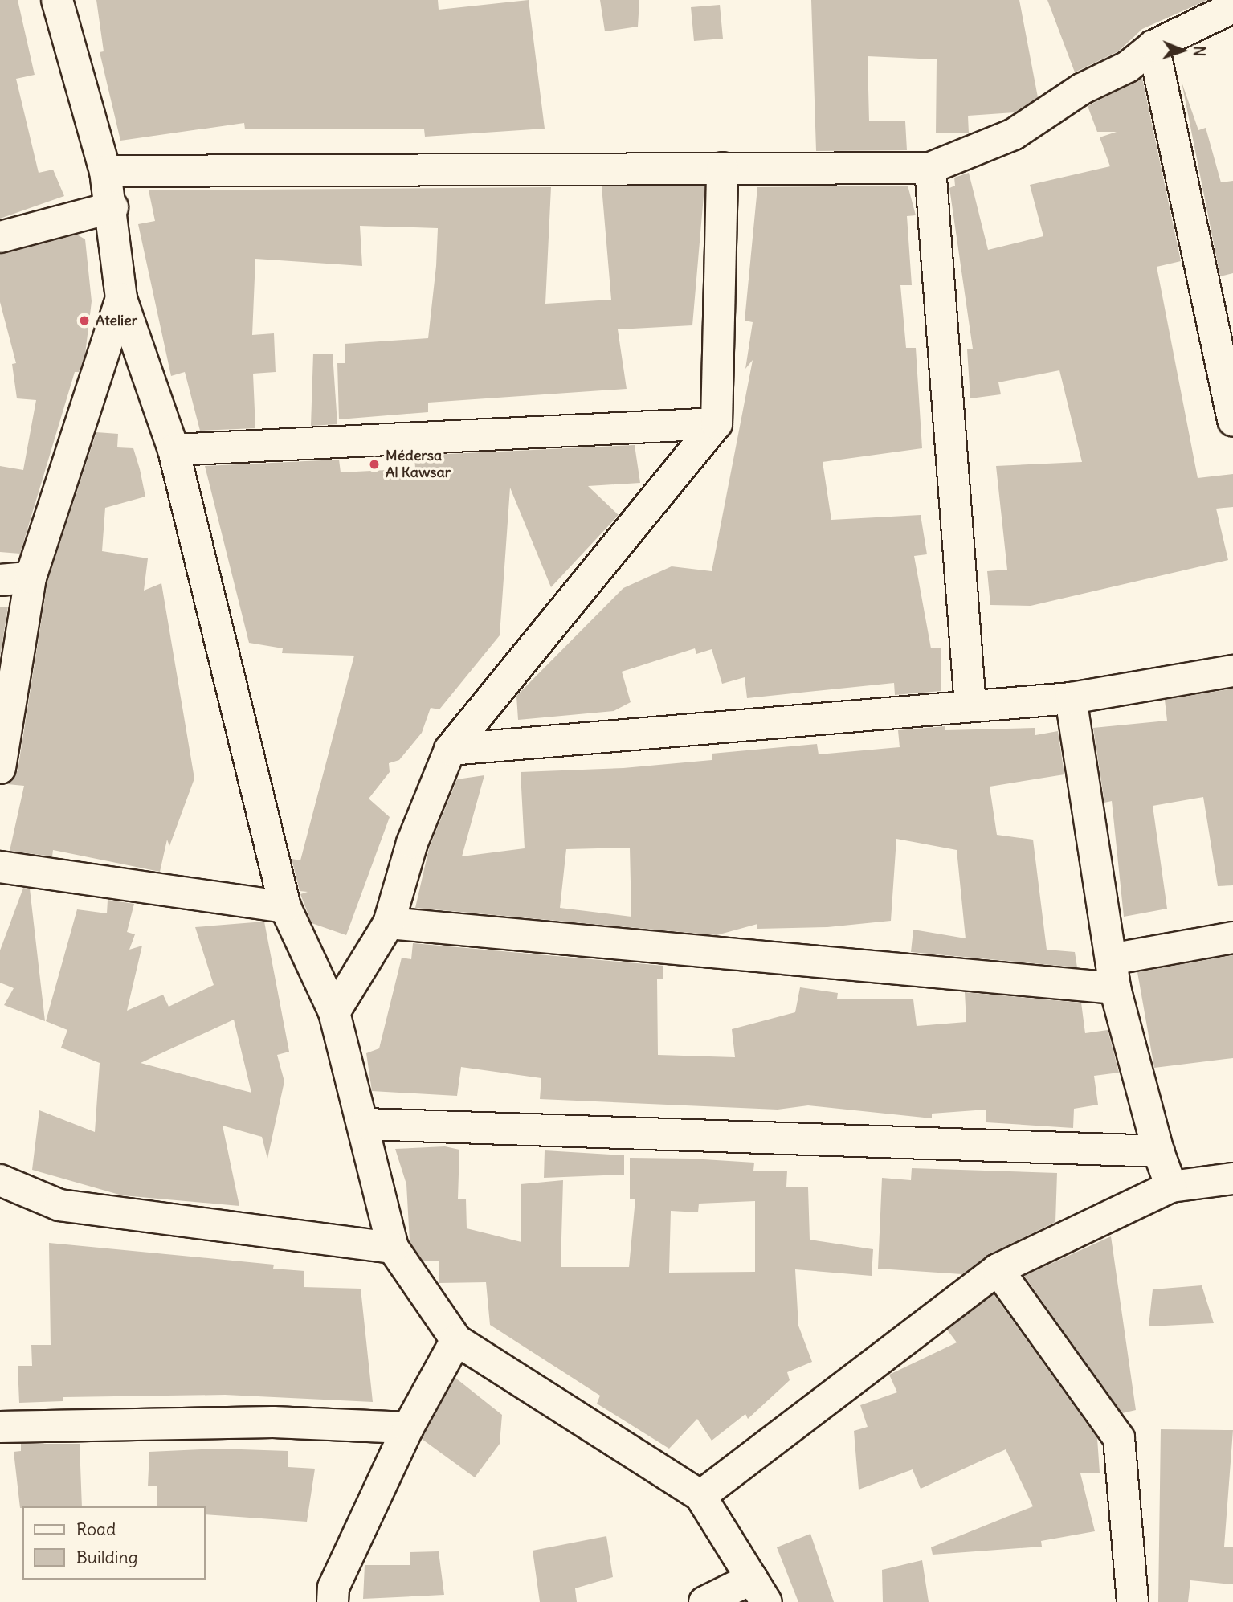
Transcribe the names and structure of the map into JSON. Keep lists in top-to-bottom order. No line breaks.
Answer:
{"places":["Atelier","Médersa Al Kawsar"],"legend":["Road","Building"],"north":"right"}
